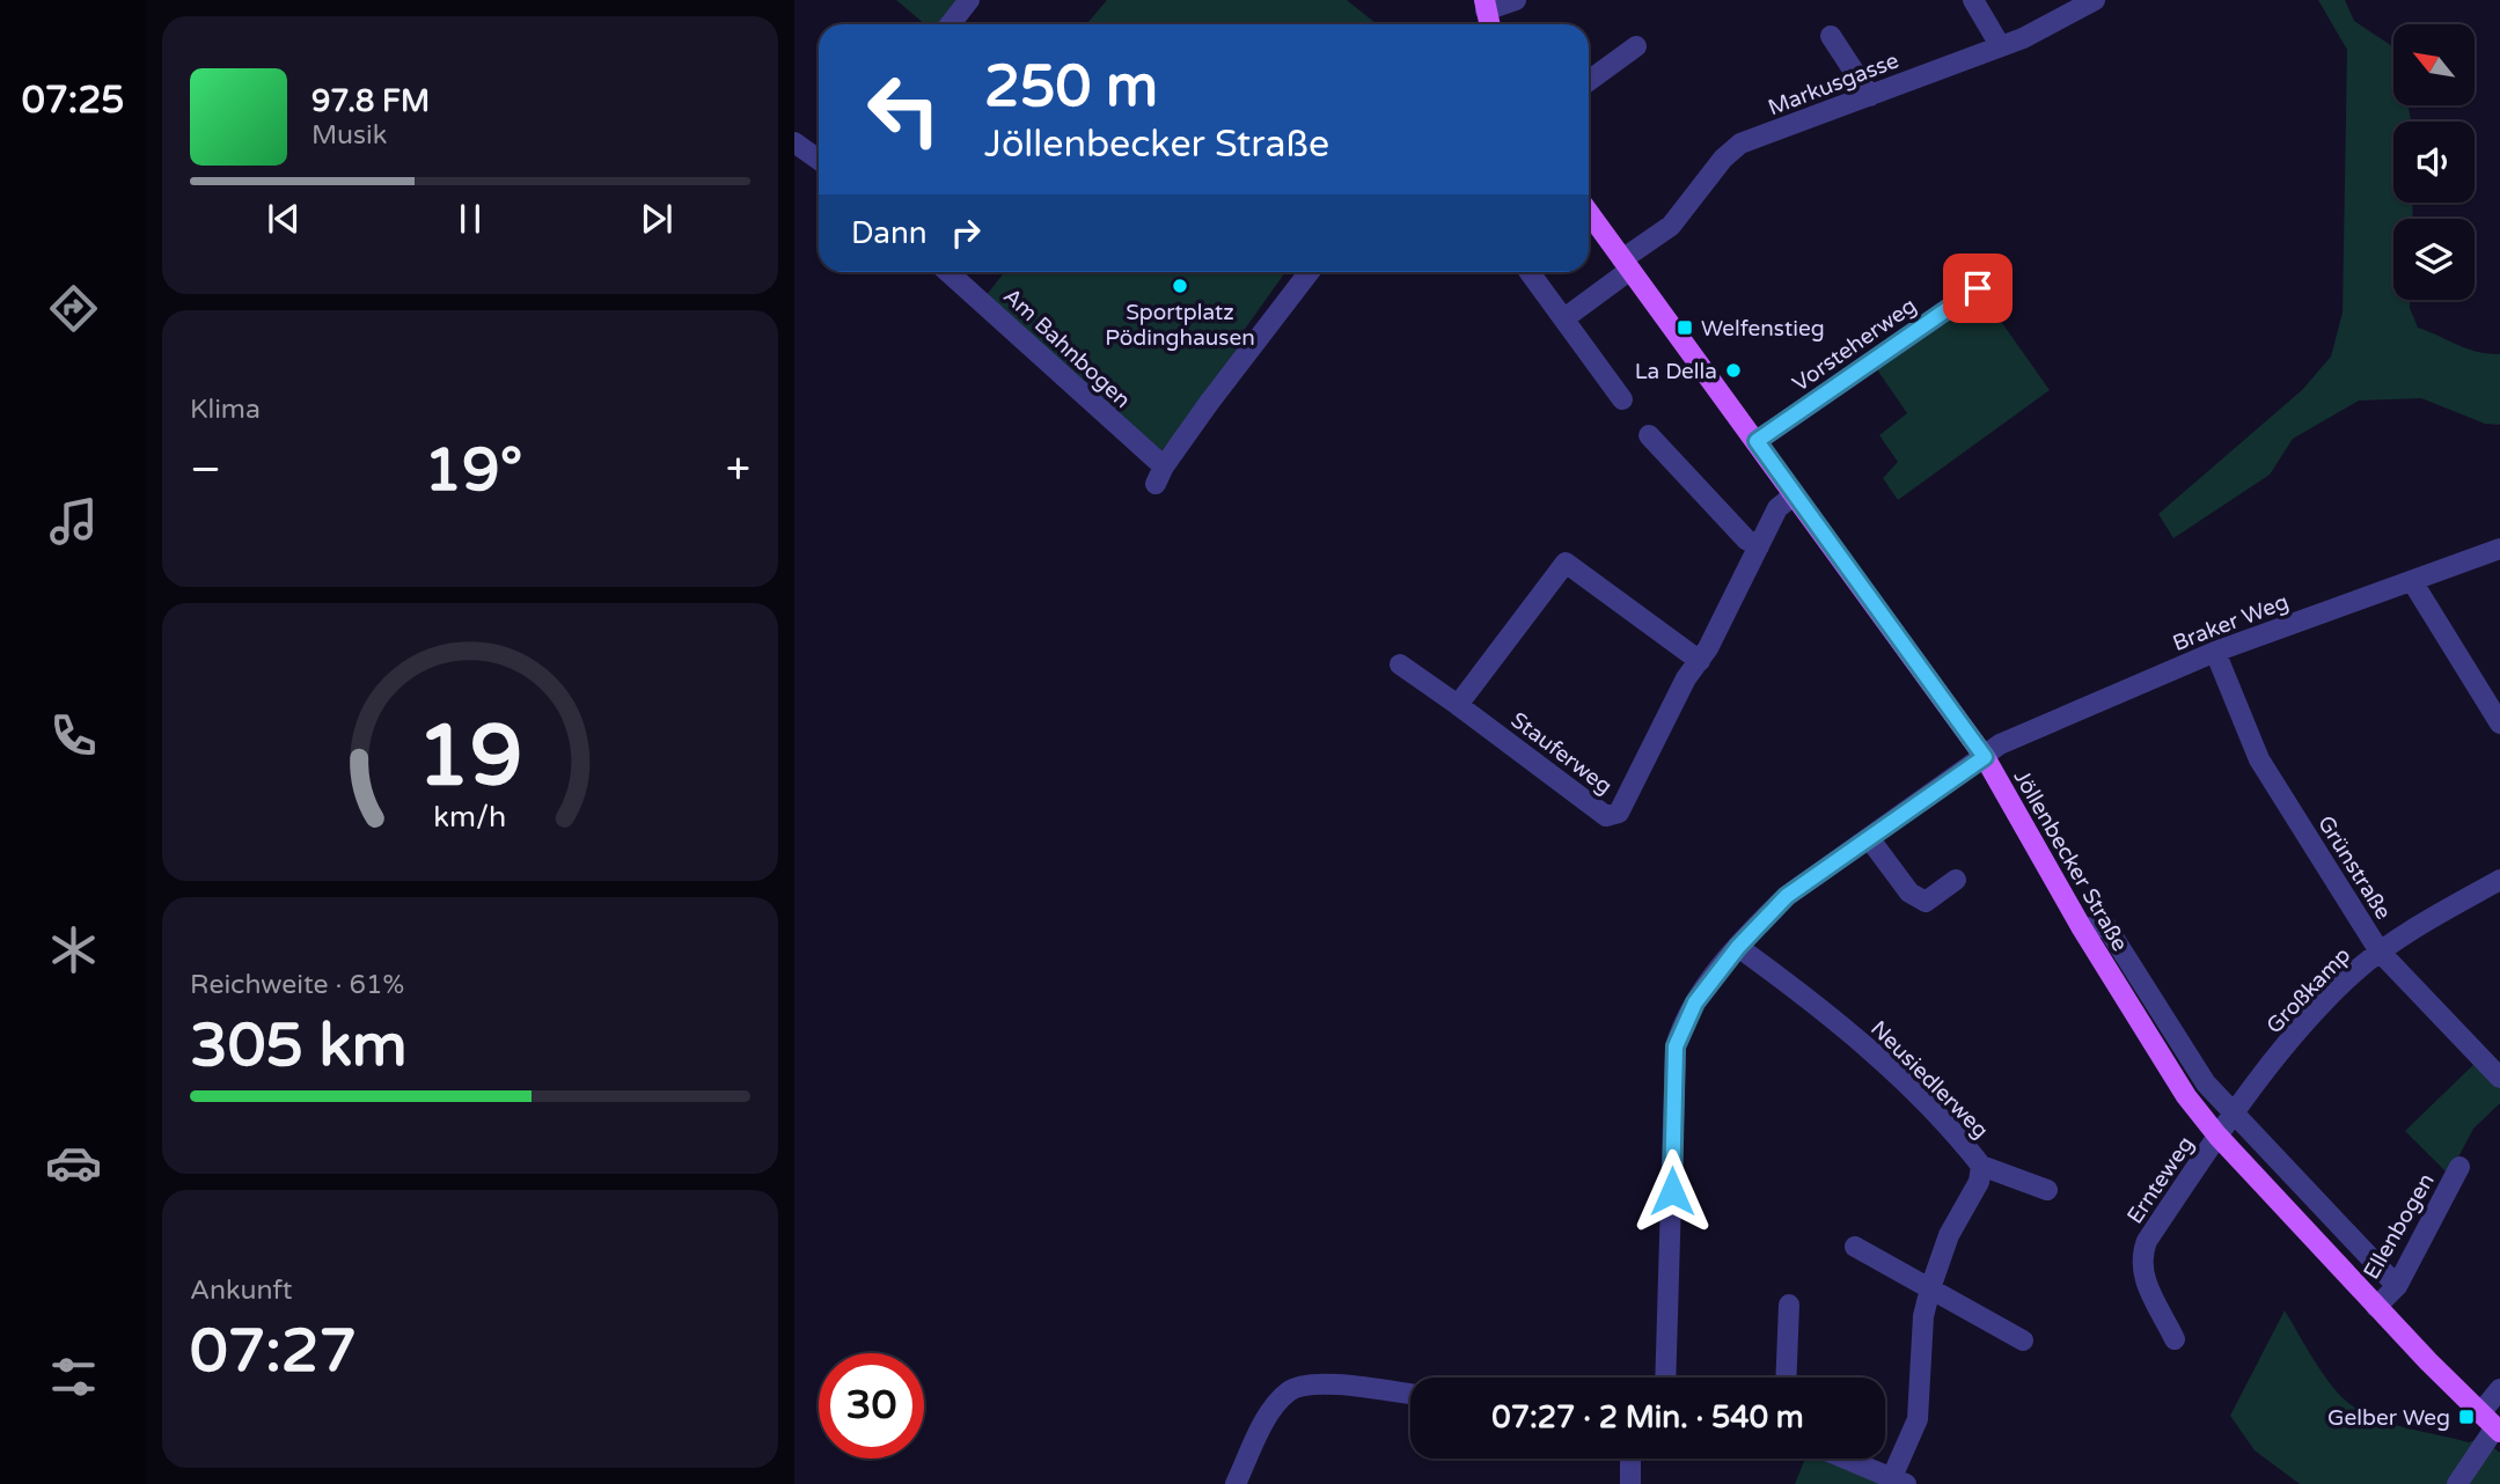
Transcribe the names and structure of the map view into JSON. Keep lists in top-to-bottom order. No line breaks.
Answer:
{"streets":{"main road":["Jöllenbecker Straße"],"street":["Markusgasse","Vorsteherweg","Am Bahnbogen","Braker Weg","Stauferweg","Grünstraße","Großkamp","Neusiedlerweg","Ernteweg","Ellenbogen"]},"crossings":[["Markusgasse","Jöllenbecker Straße"],["Vorsteherweg","Jöllenbecker Straße"],["Braker Weg","Jöllenbecker Straße"],["Braker Weg","Grünstraße"],["Braker Weg","Neusiedlerweg"],["Stauferweg","Jöllenbecker Straße"],["Jöllenbecker Straße","Großkamp"],["Jöllenbecker Straße","Ernteweg"],["Jöllenbecker Straße","Ellenbogen"],["Grünstraße","Großkamp"],["Großkamp","Ernteweg"]],"places":{"other":["Sportplatz Pödinghausen","La Della"],"transit":["Welfenstieg","Gelber Weg"]},"north":"top left","page":{"tabs":"07:25","turn":["250 m","Jöllenbecker Straße"],"song":["97.8 FM","Musik"],"then":"Dann","tile":["Klima",["Reichweite · 61%","305 km"],["Ankunft","07:27"]],"heat":["−","19°","+"],"limit":"30","trip":"07:27 · 2 Min. · 540 m","gauge":["19","km/h"]}}
